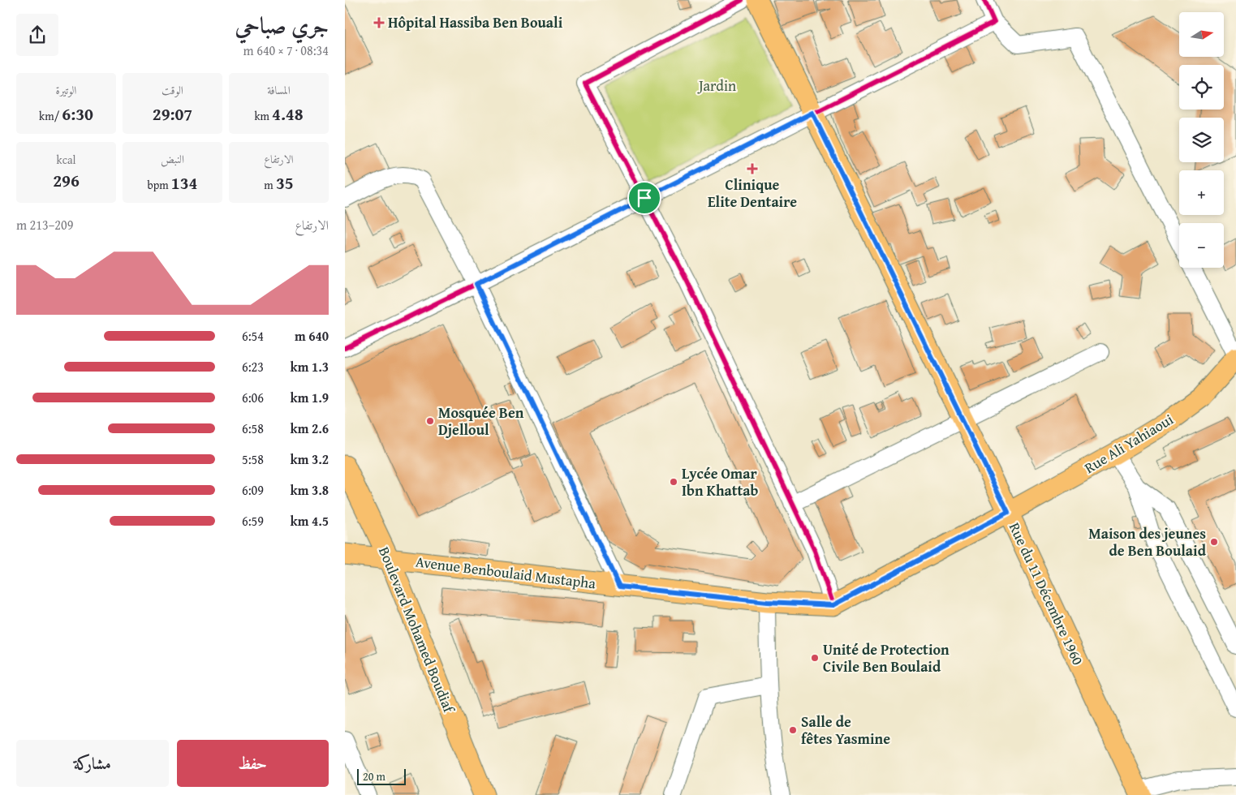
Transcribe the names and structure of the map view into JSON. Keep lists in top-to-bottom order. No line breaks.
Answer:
{"streets":{"main road":["Rue Ali Yahiaoui","Avenue Benboulaid Mustapha","Rue du 11 Décembre 1960","Boulevard Mohamed Boudiaf"]},"crossings":[["Rue Ali Yahiaoui","Rue du 11 Décembre 1960"],["Avenue Benboulaid Mustapha","Boulevard Mohamed Boudiaf"]],"parks":["Jardin"],"places":{"health":["Hôpital Hassiba Ben Bouali","Clinique Elite Dentaire"],"other":["Mosquée Ben Djelloul","Lycée Omar Ibn Khattab","Maison des jeunes de Ben Boulaid","Unité de Protection Civile Ben Boulaid","Salle de fêtes Yasmine"]},"scale_bar":"20 m","north":"right","page":{"heading":["جري صباحي","08:34 · 7 × 640 m"],"map_buttons":["+","−"],"stats":[["المسافة","4.48 km"],["الوقت","29:07"],["الوتيرة","6:30 /km"],["الارتفاع","35 m"],["النبض","134 bpm"],["kcal","296"]],"chart":["الارتفاع","209–213 m"],"list":[{"name":"640 m","note":"6:54"},{"name":"1.3 km","note":"6:23"},{"name":"1.9 km","note":"6:06"},{"name":"2.6 km","note":"6:58"},{"name":"3.2 km","note":"5:58"},{"name":"3.8 km","note":"6:09"},{"name":"4.5 km","note":"6:59"}],"buttons":["حفظ","مشاركة"],"scale":"20 m"}}
